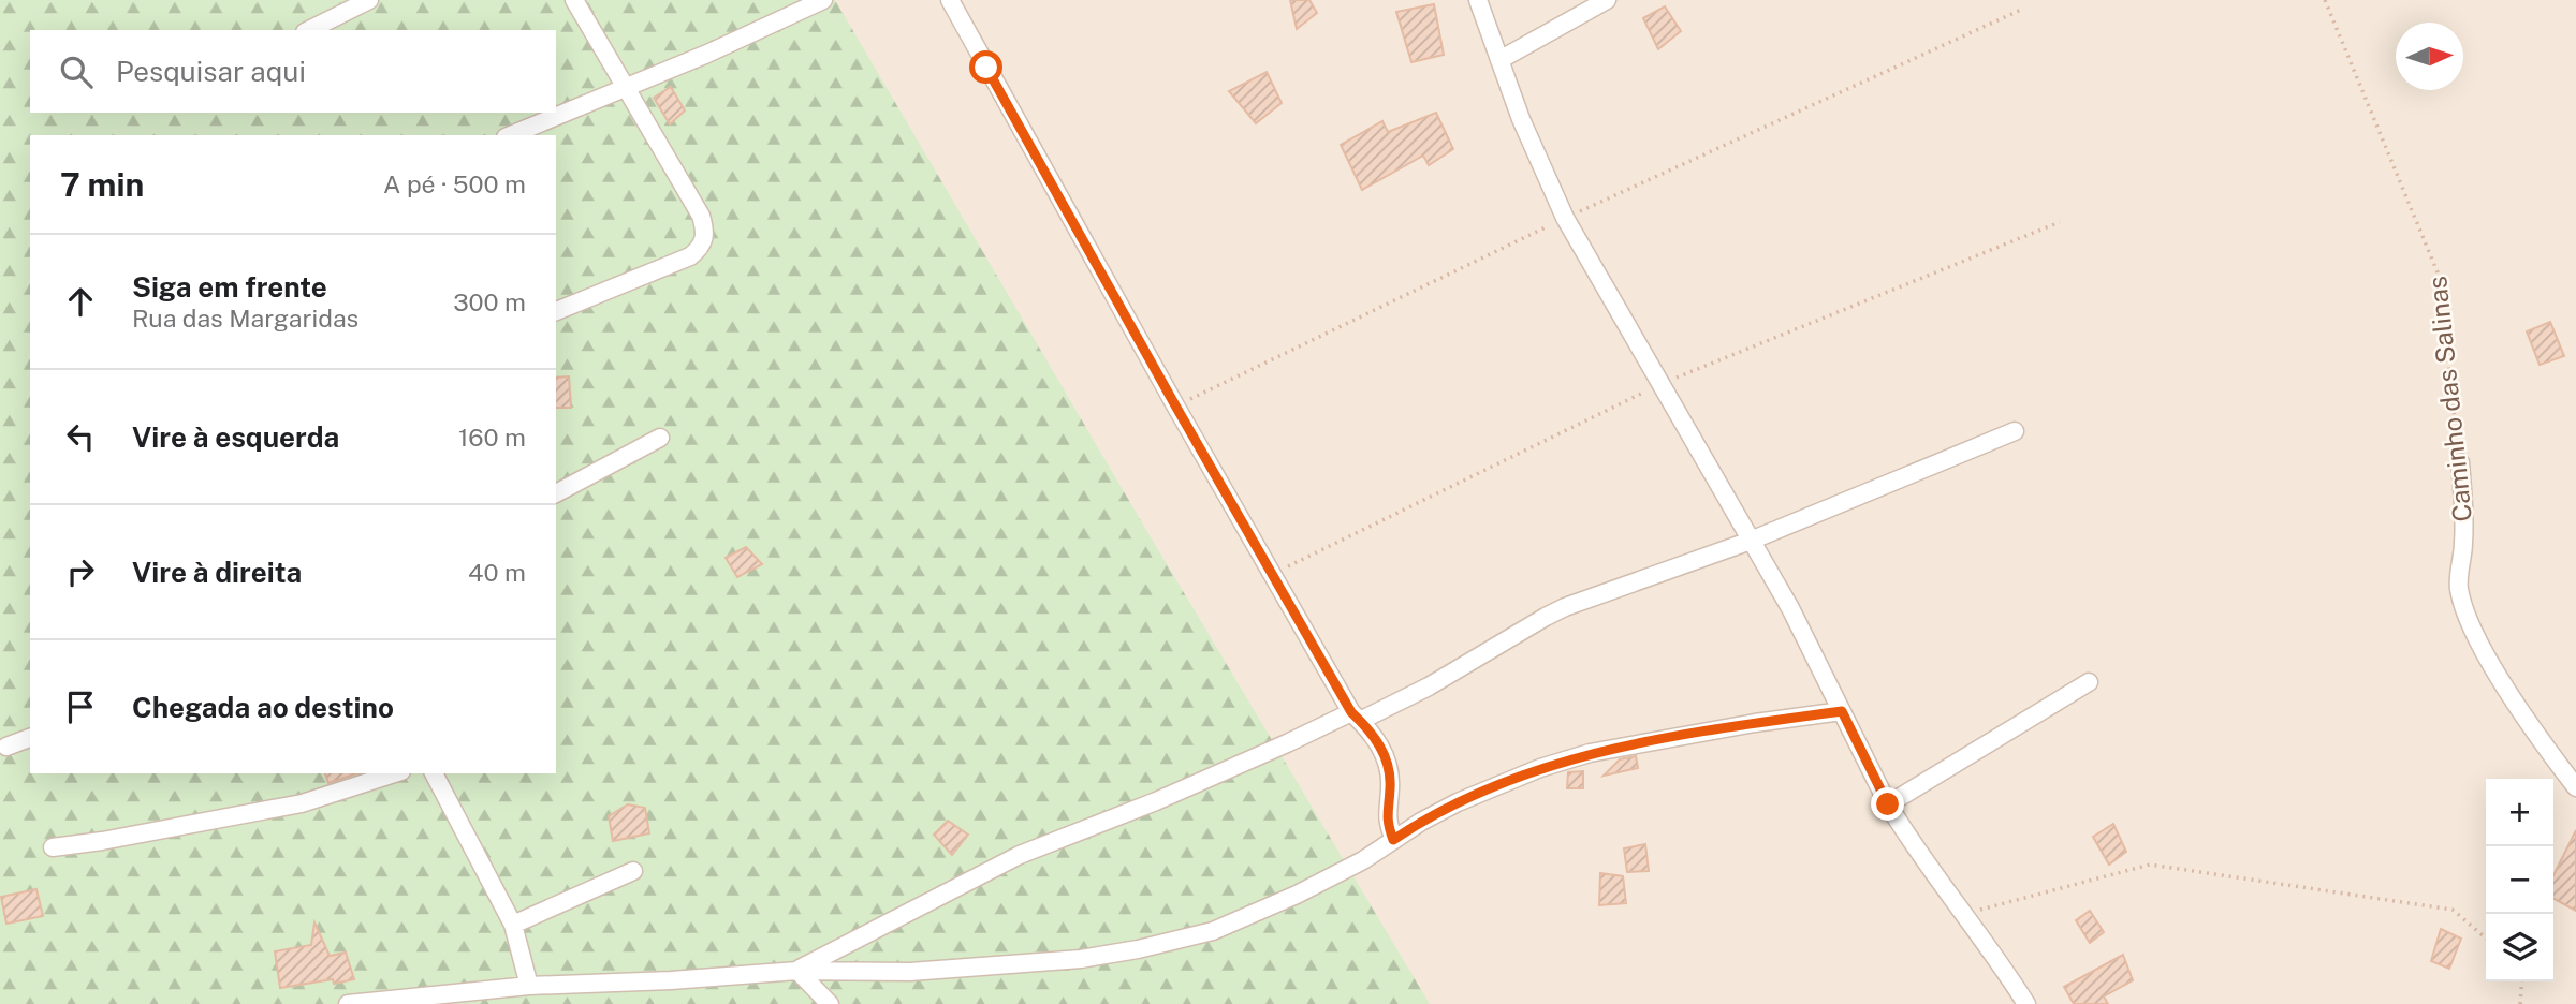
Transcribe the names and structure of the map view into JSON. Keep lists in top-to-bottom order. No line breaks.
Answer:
{"streets":{"street":["Caminho das Salinas"]},"north":"right","page":{"search":"Pesquisar aqui","heading":["7 min","A pé · 500 m"],"list":[["Siga em frente","Rua das Margaridas","300 m"],["Vire à esquerda","160 m"],["Vire à direita","40 m"],"Chegada ao destino"],"map_buttons":["+","−"]}}
